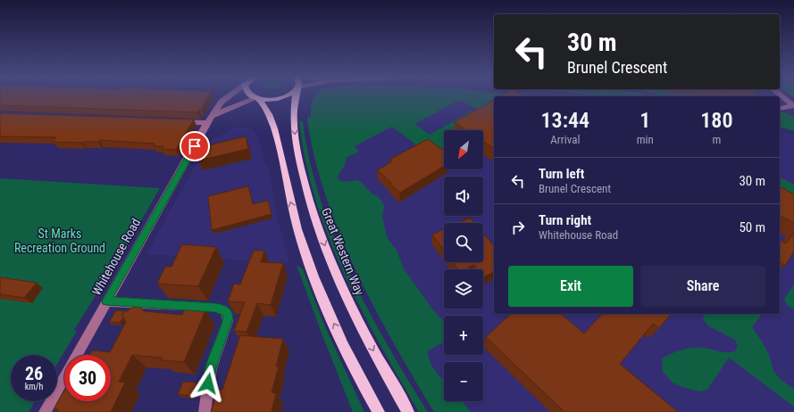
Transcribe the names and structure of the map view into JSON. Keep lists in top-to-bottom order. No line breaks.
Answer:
{"streets":{"main road":["Great Western Way"],"street":["Whitehouse Road"]},"parks":["St Marks Recreation Ground"],"north":"bottom left","page":{"turn":["30 m","Brunel Crescent"],"eta":["13:44","Arrival","1","min","180","m"],"map_buttons":["+","−"],"list":[{"name":"Turn left","note":"Brunel Crescent","value":"30 m"},{"name":"Turn right","note":"Whitehouse Road","value":"50 m"}],"buttons":["Exit","Share"],"speed":"26 km/h","limit":"30"}}
